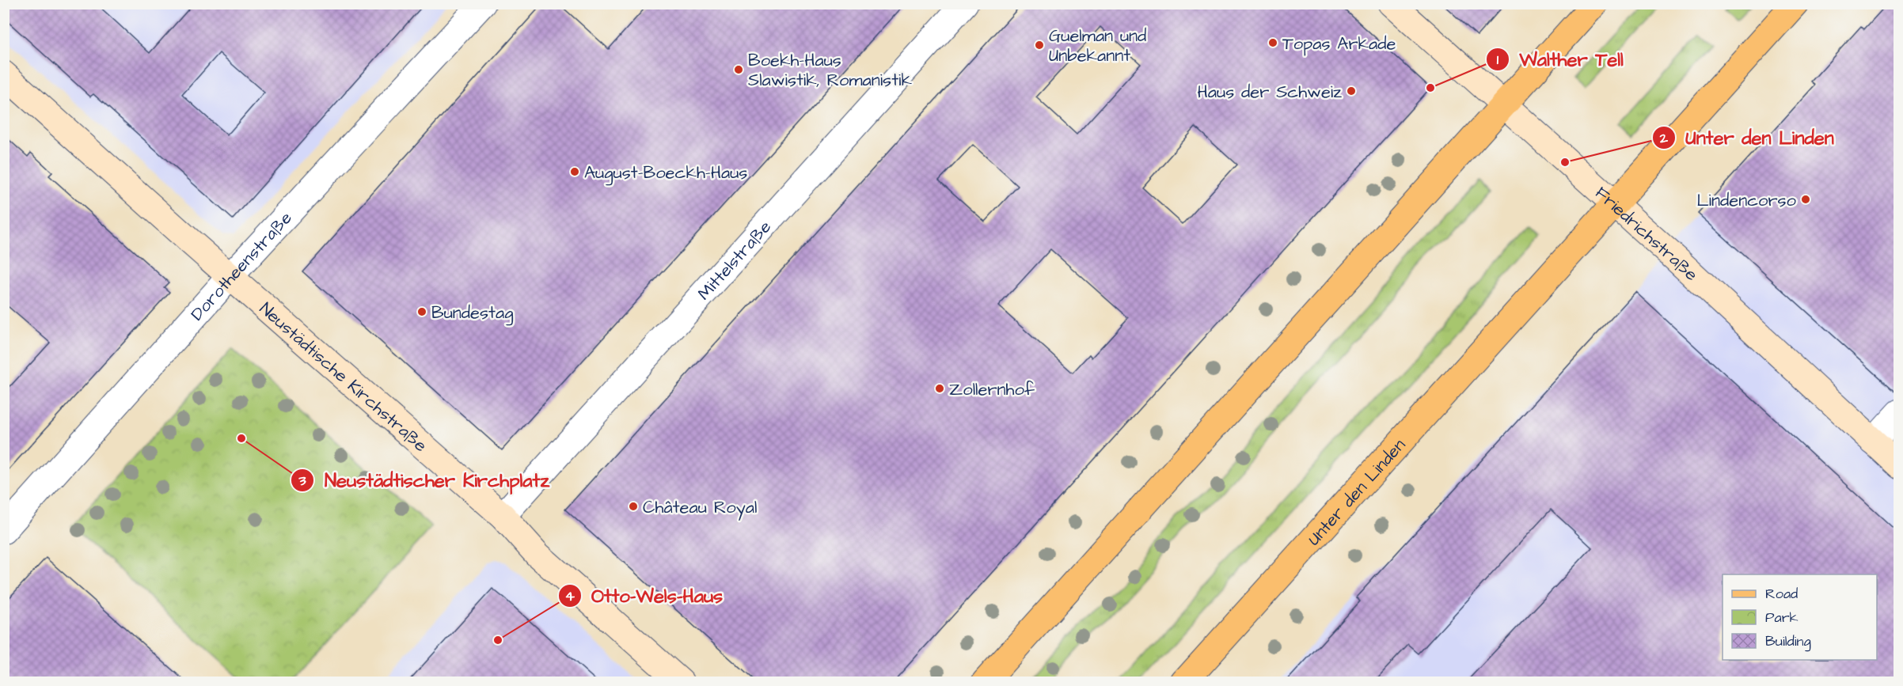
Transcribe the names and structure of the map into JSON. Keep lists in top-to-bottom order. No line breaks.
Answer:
{"streets":{"main road":["Unter den Linden"],"street":["Friedrichstraße","Mittelstraße","Dorotheenstraße","Neustädtische Kirchstraße"]},"crossings":[["Friedrichstraße","Unter den Linden"],["Mittelstraße","Neustädtische Kirchstraße"],["Dorotheenstraße","Neustädtische Kirchstraße"]],"places":["Topas Arkade","Guelman und Unbekannt","Boekh-Haus Slawistik, Romanistik","Walther Tell","Haus der Schweiz","Unter den Linden","August-Boeckh-Haus","Lindencorso","Bundestag","Zollernhof","Neustädtischer Kirchplatz","Château Royal","Otto-Wels-Haus"],"legend":["Road","Park","Building"]}
